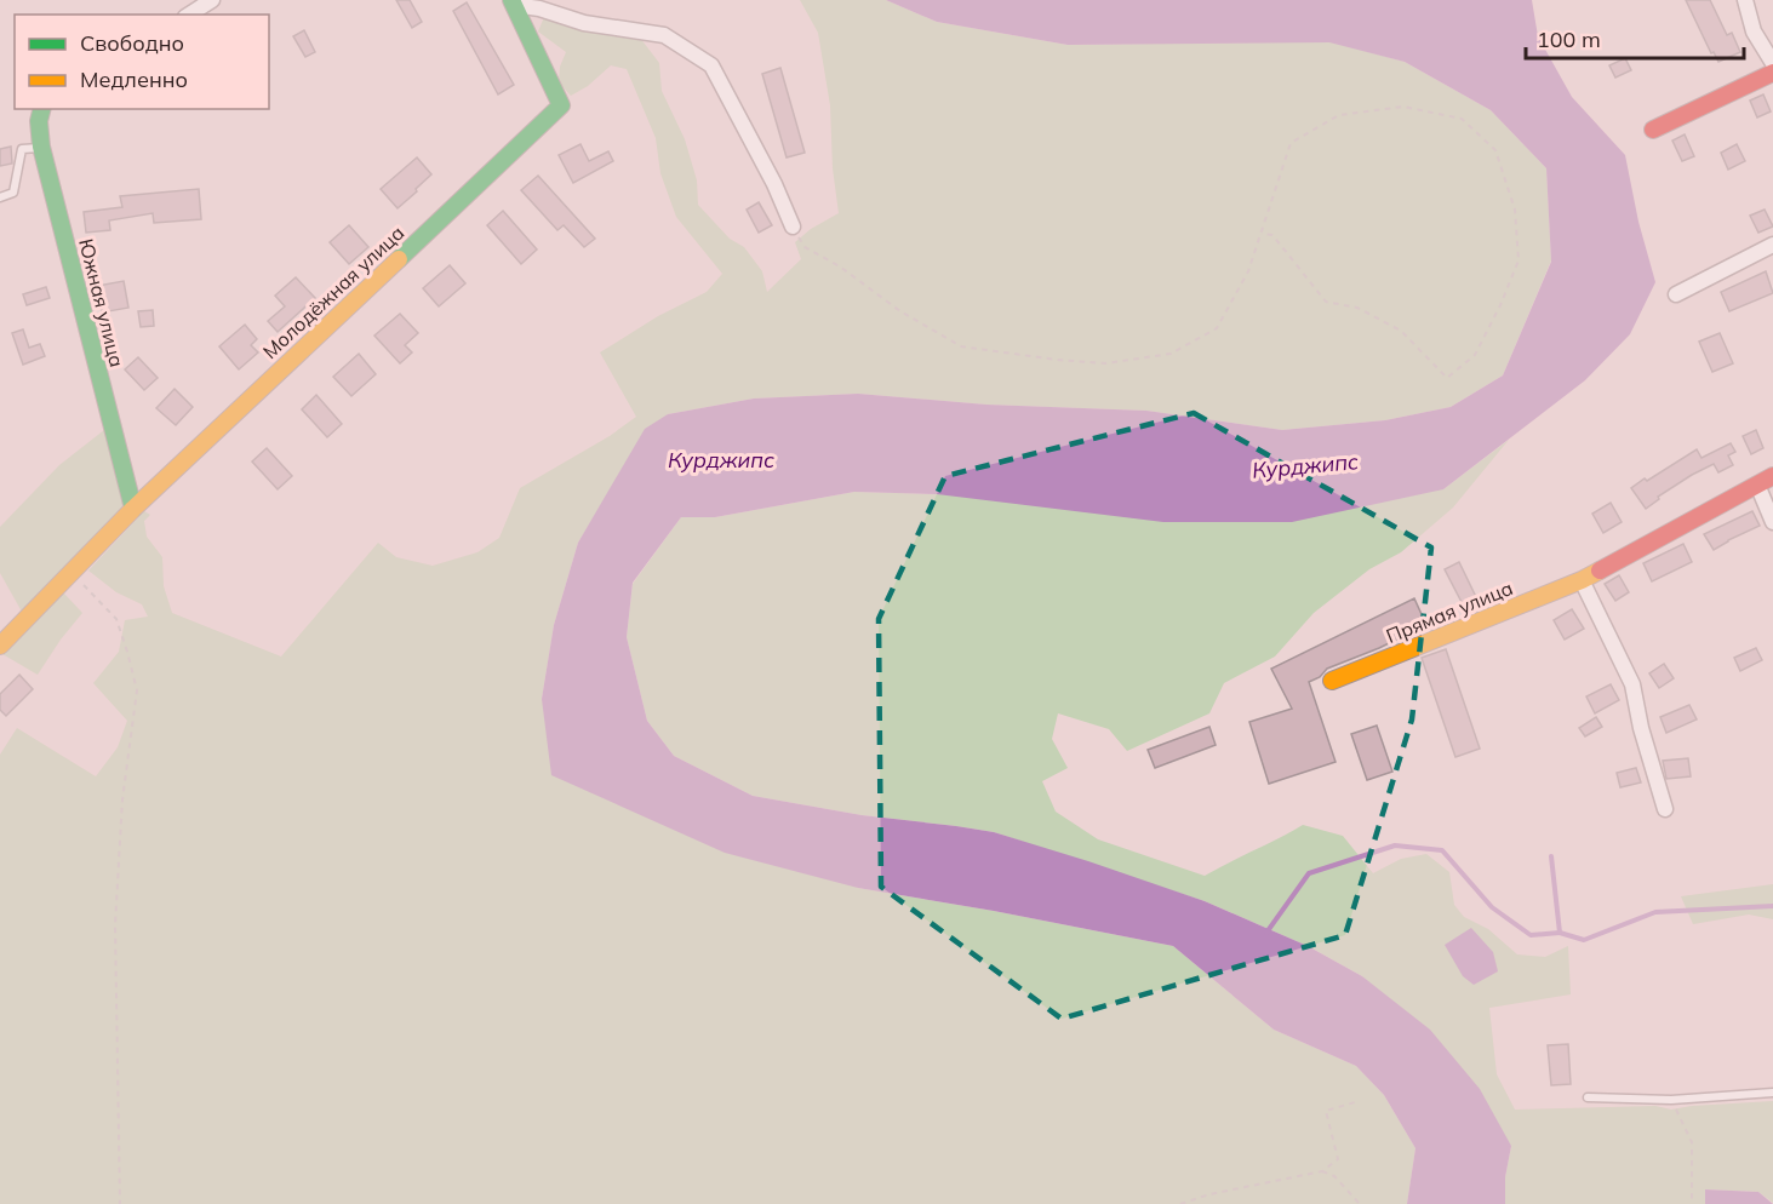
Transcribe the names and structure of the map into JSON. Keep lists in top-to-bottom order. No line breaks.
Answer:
{"streets":{"street":["Молодёжная улица","Южная улица","Прямая улица"]},"crossings":[["Молодёжная улица","Южная улица"]],"water":["Курджипс"],"legend":["Свободно","Медленно"],"scale_bar":"100 m"}
